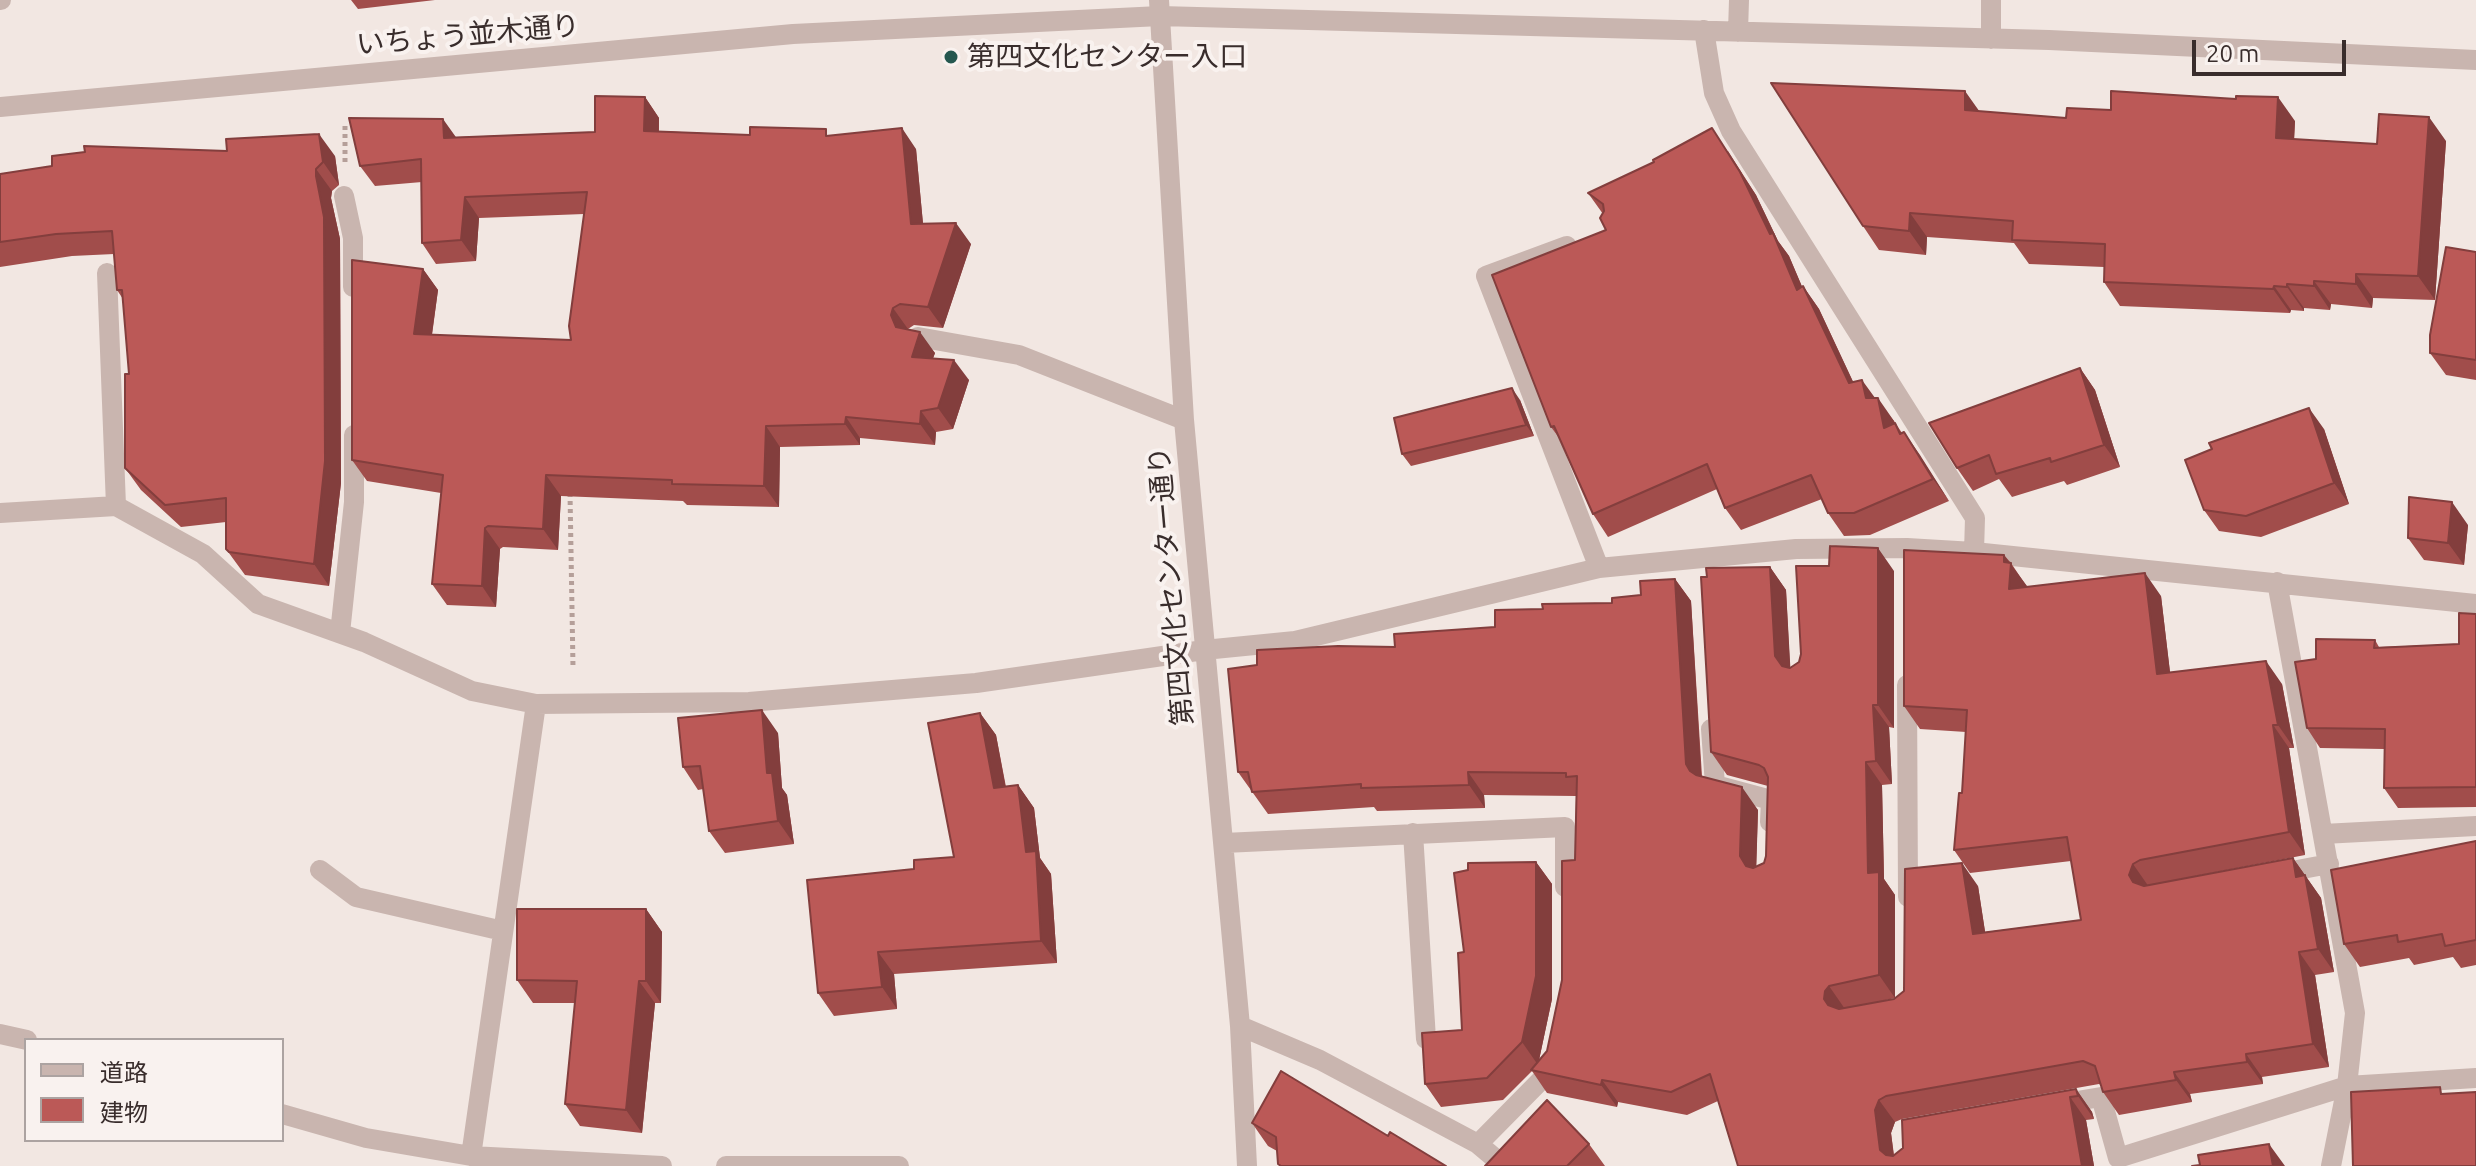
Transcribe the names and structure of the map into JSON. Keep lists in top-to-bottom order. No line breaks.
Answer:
{"streets":{"street":["いちょう並木通り","第四文化センター通り"]},"crossings":[["いちょう並木通り","第四文化センター通り"]],"places":["第四文化センター入口"],"legend":["道路","建物"],"scale_bar":"20 m"}
